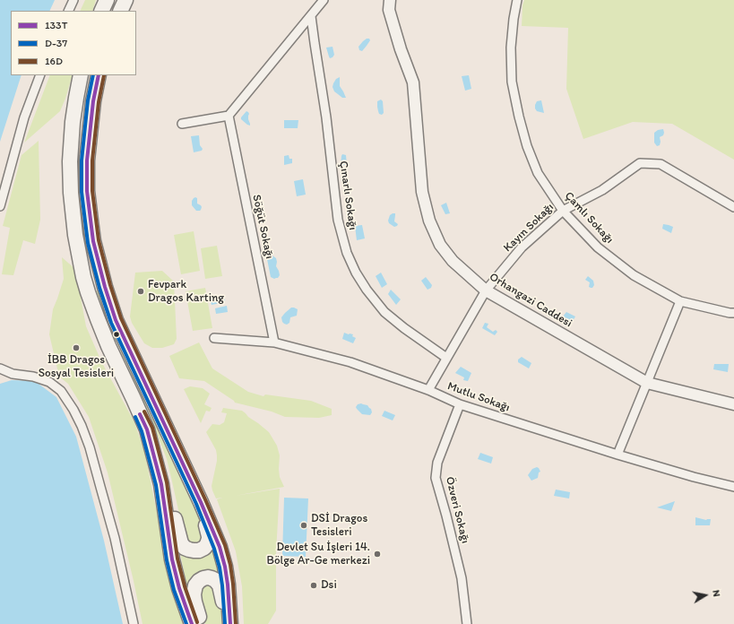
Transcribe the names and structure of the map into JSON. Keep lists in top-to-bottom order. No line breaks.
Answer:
{"streets":{"street":["Çınarlı Sokağı","Çamlı Sokağı","Söğüt Sokağı","Kayın Sokağı","Orhangazi Caddesi","Mutlu Sokağı","Özveri Sokağı"]},"crossings":[["Çınarlı Sokağı","Kayın Sokağı"],["Çamlı Sokağı","Kayın Sokağı"],["Söğüt Sokağı","Mutlu Sokağı"],["Kayın Sokağı","Orhangazi Caddesi"],["Kayın Sokağı","Mutlu Sokağı"],["Mutlu Sokağı","Özveri Sokağı"]],"places":["Fevpark Dragos Karting","İBB Dragos Sosyal Tesisleri","DSİ Dragos Tesisleri","Devlet Su İşleri 14. Bölge Ar-Ge merkezi","Dsi"],"lines":["transit line 133T","transit line D-37","transit line 16D"],"legend":["133T","D-37","16D"],"north":"right"}
